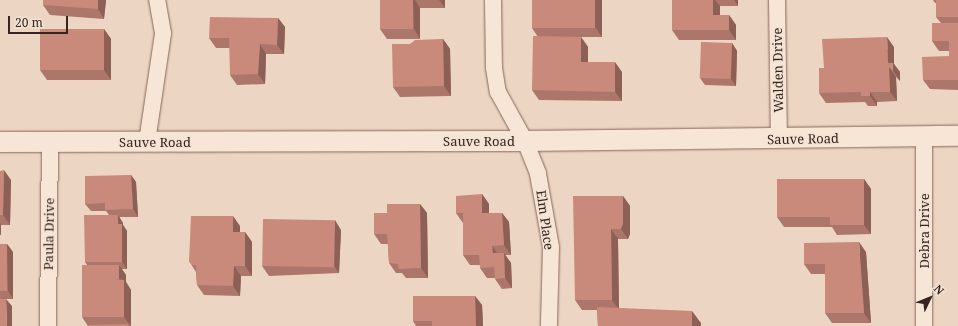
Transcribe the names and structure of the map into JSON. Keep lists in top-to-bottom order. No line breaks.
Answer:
{"streets":{"street":["Walden Drive","Sauve Road","Elm Place","Debra Drive","Paula Drive"]},"crossings":[["Walden Drive","Sauve Road"],["Sauve Road","Elm Place"],["Sauve Road","Debra Drive"],["Sauve Road","Paula Drive"]],"scale_bar":"20 m","north":"top right"}
